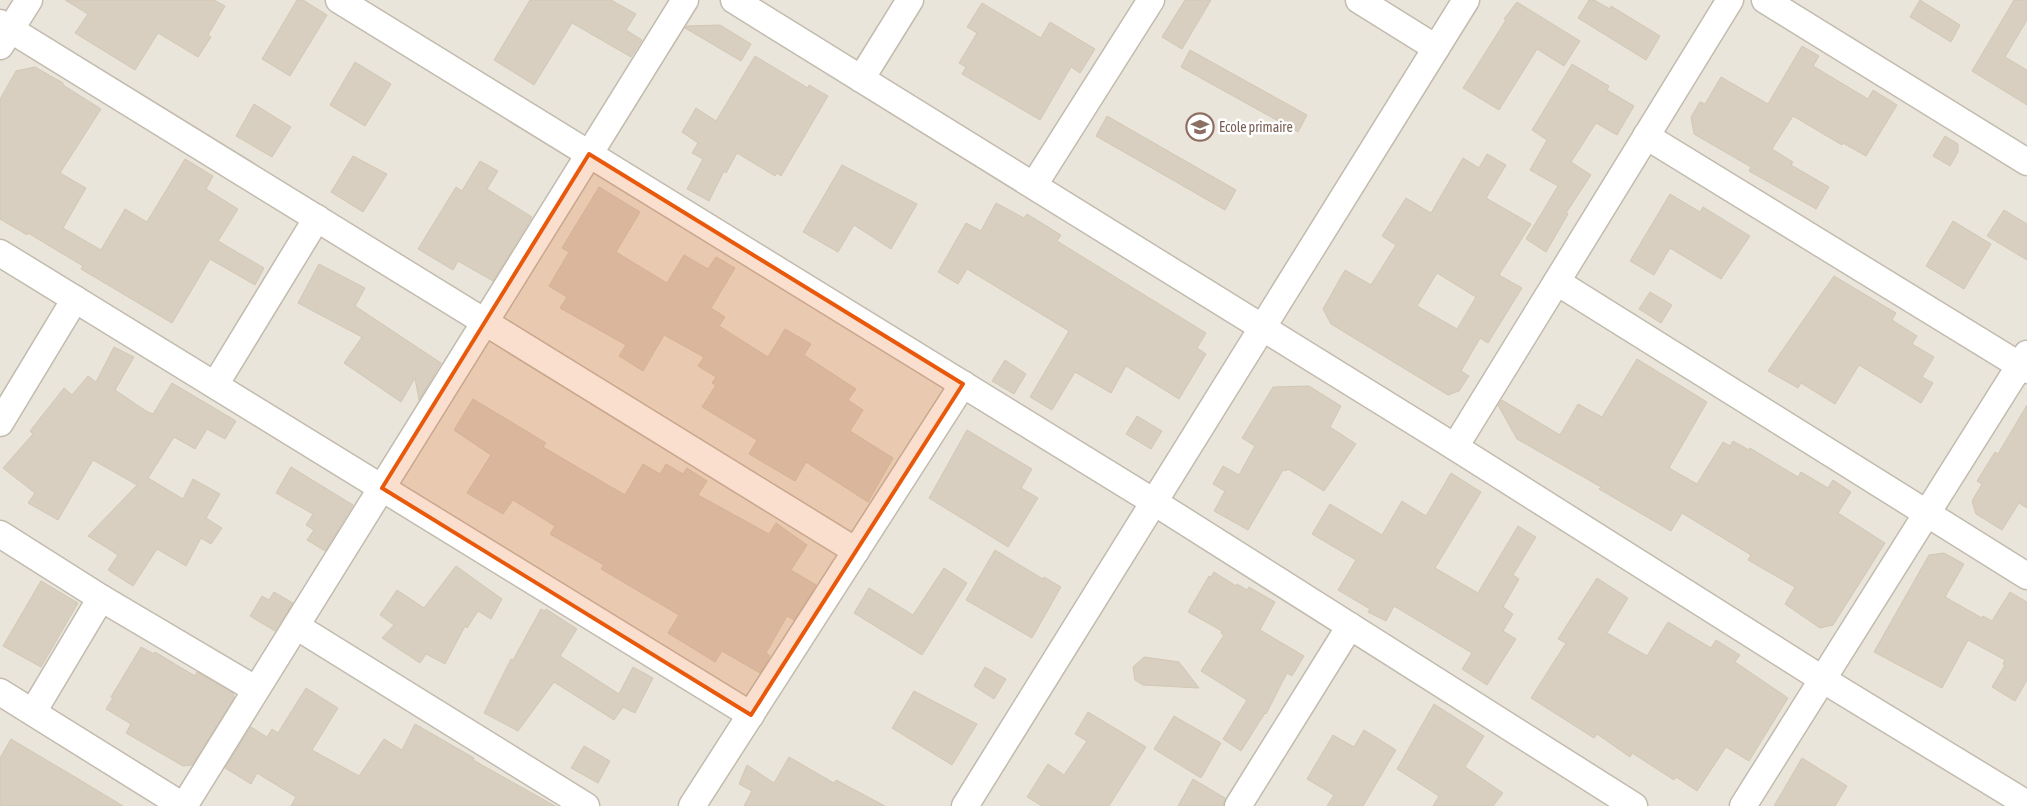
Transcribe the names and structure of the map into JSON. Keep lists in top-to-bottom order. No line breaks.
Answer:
{"places":{"school or university":["Ecole primaire"]}}
